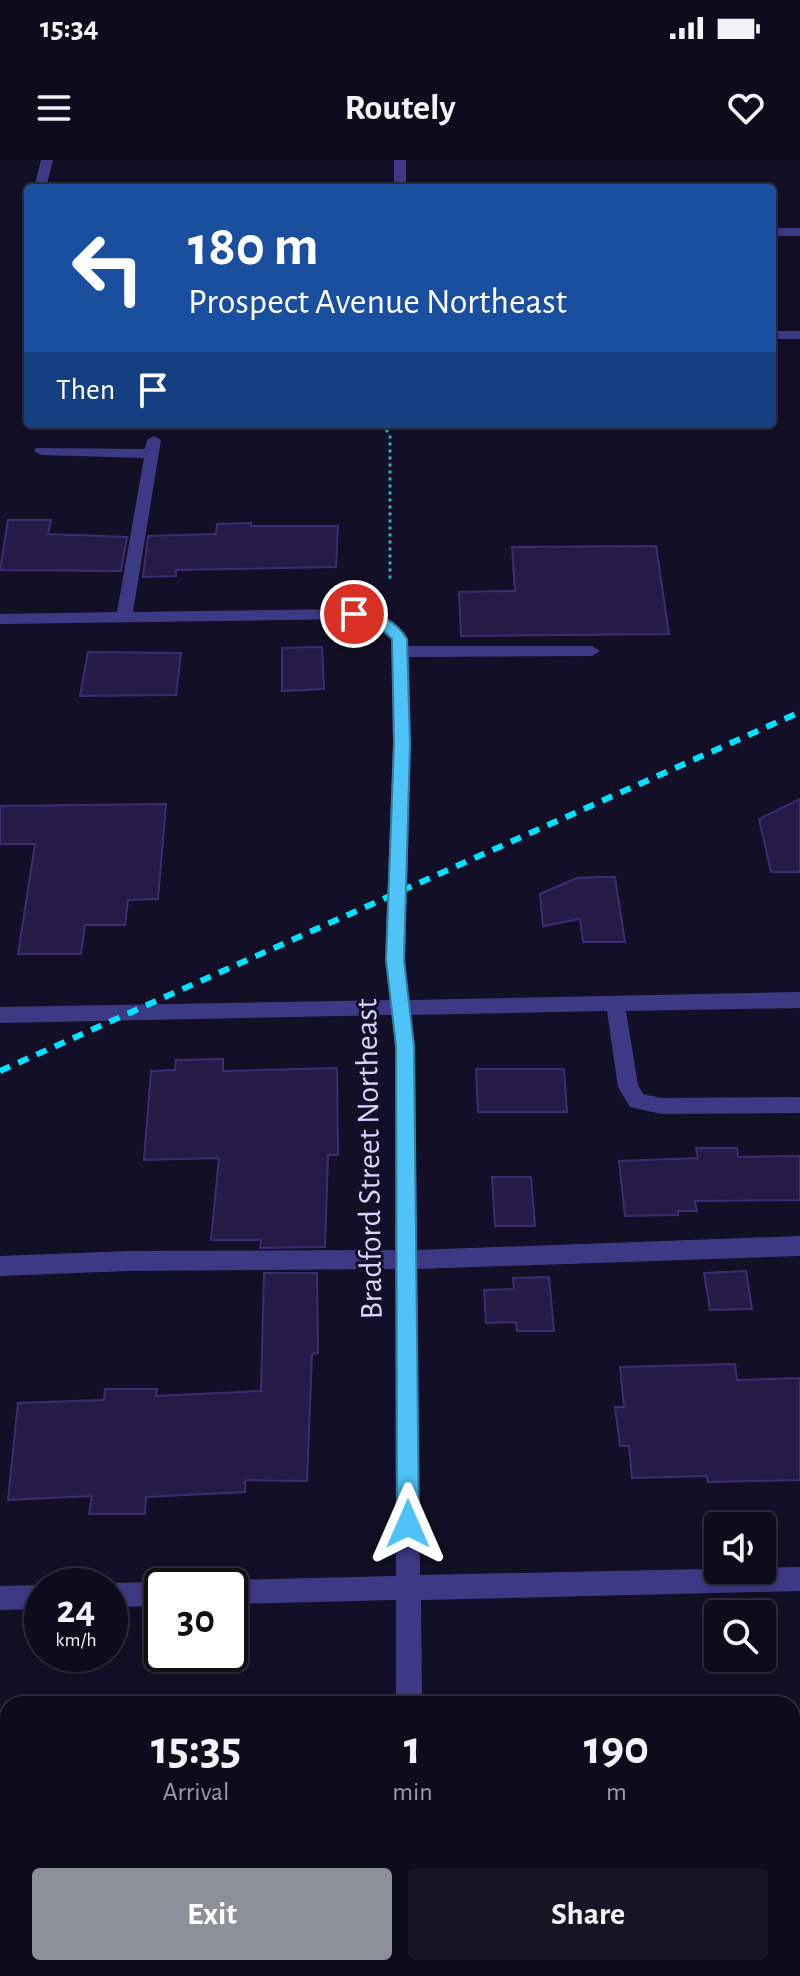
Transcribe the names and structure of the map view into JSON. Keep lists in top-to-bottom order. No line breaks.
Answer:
{"streets":{"street":["Bradford Street Northeast"]},"page":{"status":"15:34","header":"Routely","turn":["180 m","Prospect Avenue Northeast"],"then":"Then","speed":"24 km/h","limit":"30","eta":["15:35","Arrival","1","min","190","m"],"buttons":["Exit","Share"]}}
